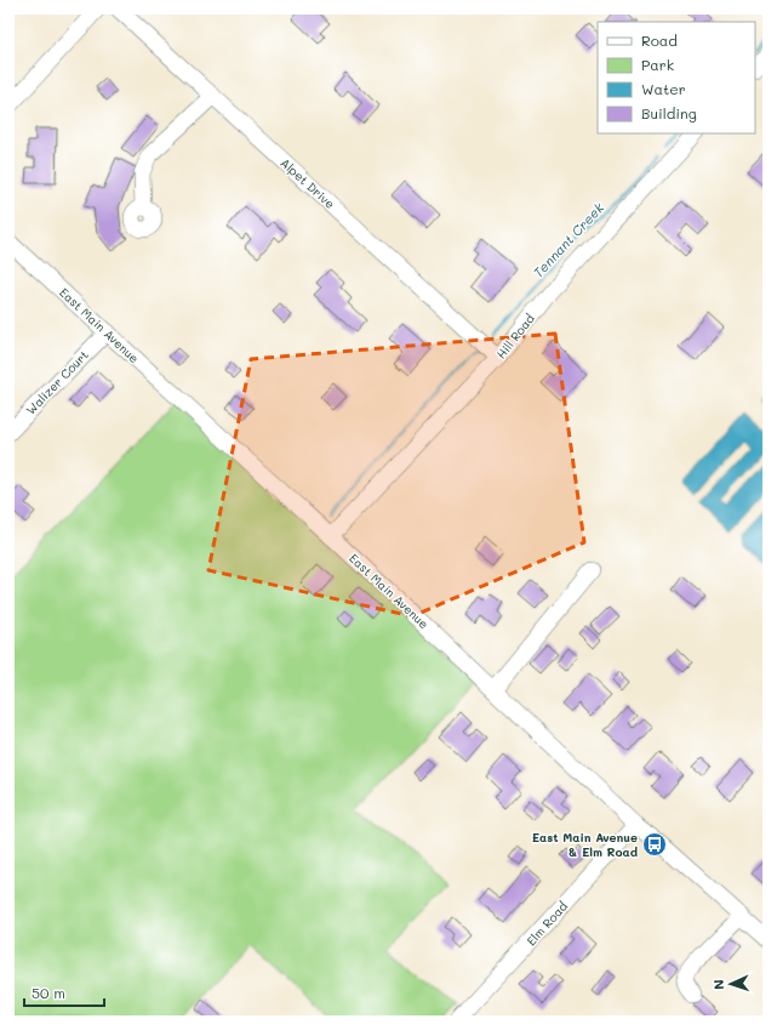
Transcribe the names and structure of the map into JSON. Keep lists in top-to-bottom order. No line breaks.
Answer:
{"streets":{"street":["Alpet Drive","East Main Avenue","Hill Road","Walizer Court","Elm Road"]},"crossings":[["Alpet Drive","Hill Road"],["East Main Avenue","Hill Road"],["East Main Avenue","Walizer Court"],["East Main Avenue","Elm Road"]],"water":["Tennant Creek"],"places":{"bus stop":["East Main Avenue & Elm Road"]},"legend":["Road","Park","Water","Building"],"scale_bar":"50 m","north":"left"}
